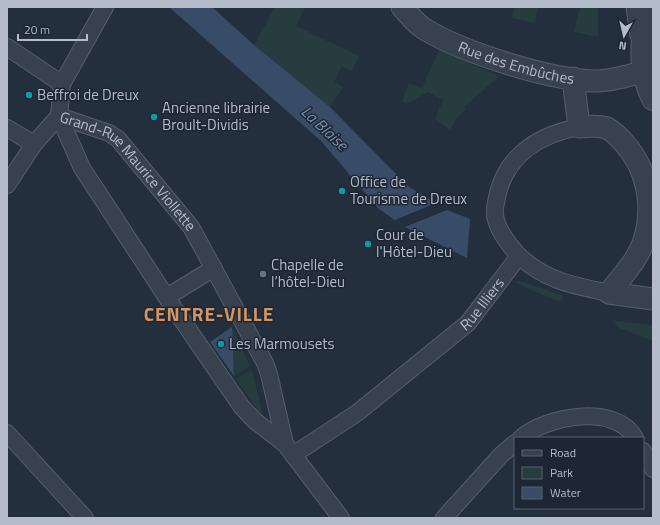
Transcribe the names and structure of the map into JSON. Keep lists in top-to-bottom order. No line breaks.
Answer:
{"streets":{"street":["Rue des Embûches","Grand-Rue Maurice Viollette","Rue Illiers"]},"crossings":[["Grand-Rue Maurice Viollette","Rue Illiers"]],"districts":["CENTRE-VILLE"],"water":["La Blaise"],"places":["Beffroi de Dreux","Ancienne librairie Broult-Dividis","Office de Tourisme de Dreux","Cour de l'Hôtel-Dieu","Chapelle de l’hôtel-Dieu","Les Marmousets"],"legend":["Road","Park","Water"],"scale_bar":"20 m","north":"bottom"}
